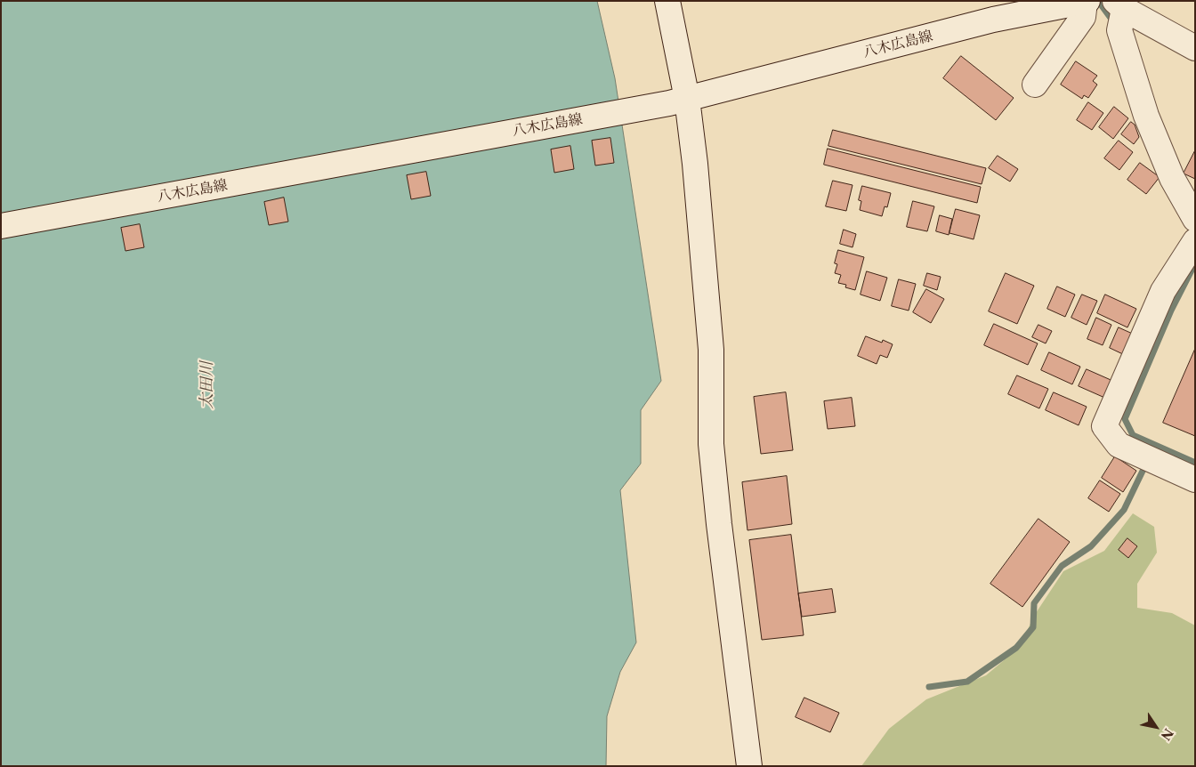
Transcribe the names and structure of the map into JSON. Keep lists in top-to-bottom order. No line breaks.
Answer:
{"streets":{"street":["八木広島線"]},"water":["太田川"],"north":"bottom right"}
